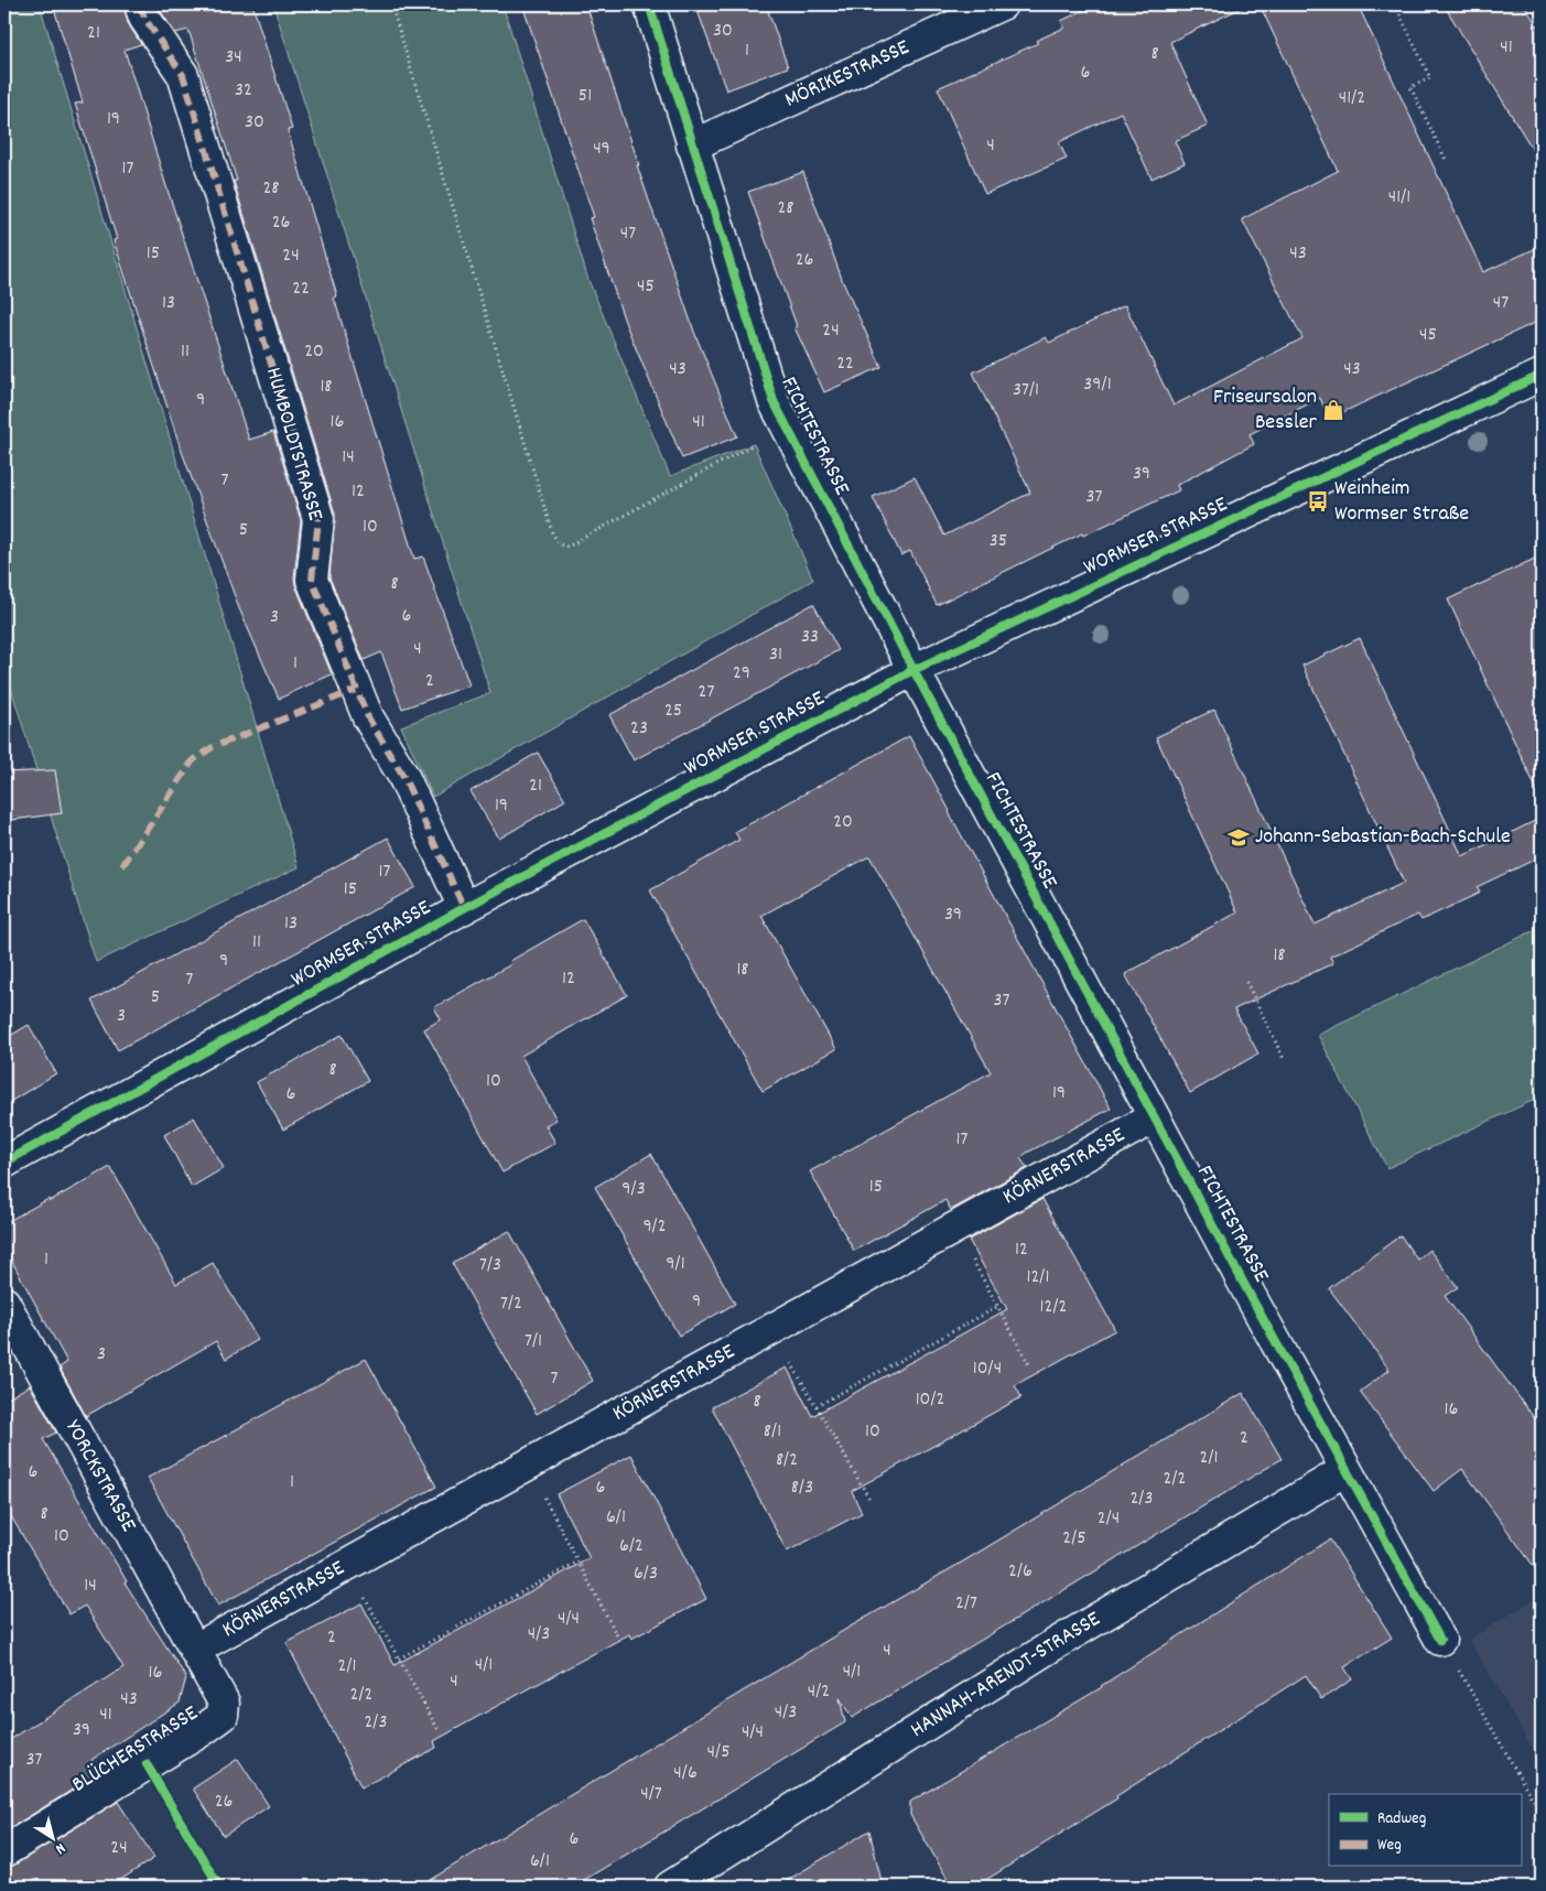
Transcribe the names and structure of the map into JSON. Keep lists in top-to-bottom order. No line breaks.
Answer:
{"streets":{"street":["MÖRIKESTRASSE","FICHTESTRASSE","HUMBOLDTSTRASSE","WORMSER STRASSE","KÖRNERSTRASSE","YORCKSTRASSE","HANNAH-ARENDT-STRASSE","BLÜCHERSTRASSE"]},"crossings":[["MÖRIKESTRASSE","FICHTESTRASSE"],["FICHTESTRASSE","WORMSER STRASSE"],["FICHTESTRASSE","KÖRNERSTRASSE"],["FICHTESTRASSE","HANNAH-ARENDT-STRASSE"],["HUMBOLDTSTRASSE","WORMSER STRASSE"],["KÖRNERSTRASSE","YORCKSTRASSE"],["KÖRNERSTRASSE","BLÜCHERSTRASSE"],["YORCKSTRASSE","BLÜCHERSTRASSE"]],"places":{"shop":["Friseursalon Bessler"],"bus stop":["Weinheim Wormser Straße"],"school or university":["Johann-Sebastian-Bach-Schule"]},"house_numbers":["30","21","41","1","8","34","6","32","51","41/2","19","30","4","49","17","28","41/1","28","26","47","15","43","24","26","45","22","13","47","24","45","11","20","22","43","43","39/1","18","37/1","9","16","41","14","39","7","12","37","10","5","35","8","6","3","33","4","31","1","29","2","27","25","23","21","19","20","17","15","39","13","11","18","9","18","12","7","5","37","3","8","10","19","6","17","15","9/3","9/2","12","1","9/1","7/3","12/1","9","7/2","12/2","7/1","3","10/4","7","10/2","8","16","8/1","10","2","2/1","8/2","6","2/2","1","6","8/3","2/3","8","6/1","2/4","10","2/5","6/2","2/6","6/3","14","2/7","4/4","4/3","2","4","4/1","2/1","4/1","16","4","4/2","2/2","43","4/3","41","2/3","39","4/4","4/5","37","4/6","4/7","26","6","24","6/1"],"legend":["Radweg","Weg"],"north":"bottom right"}
